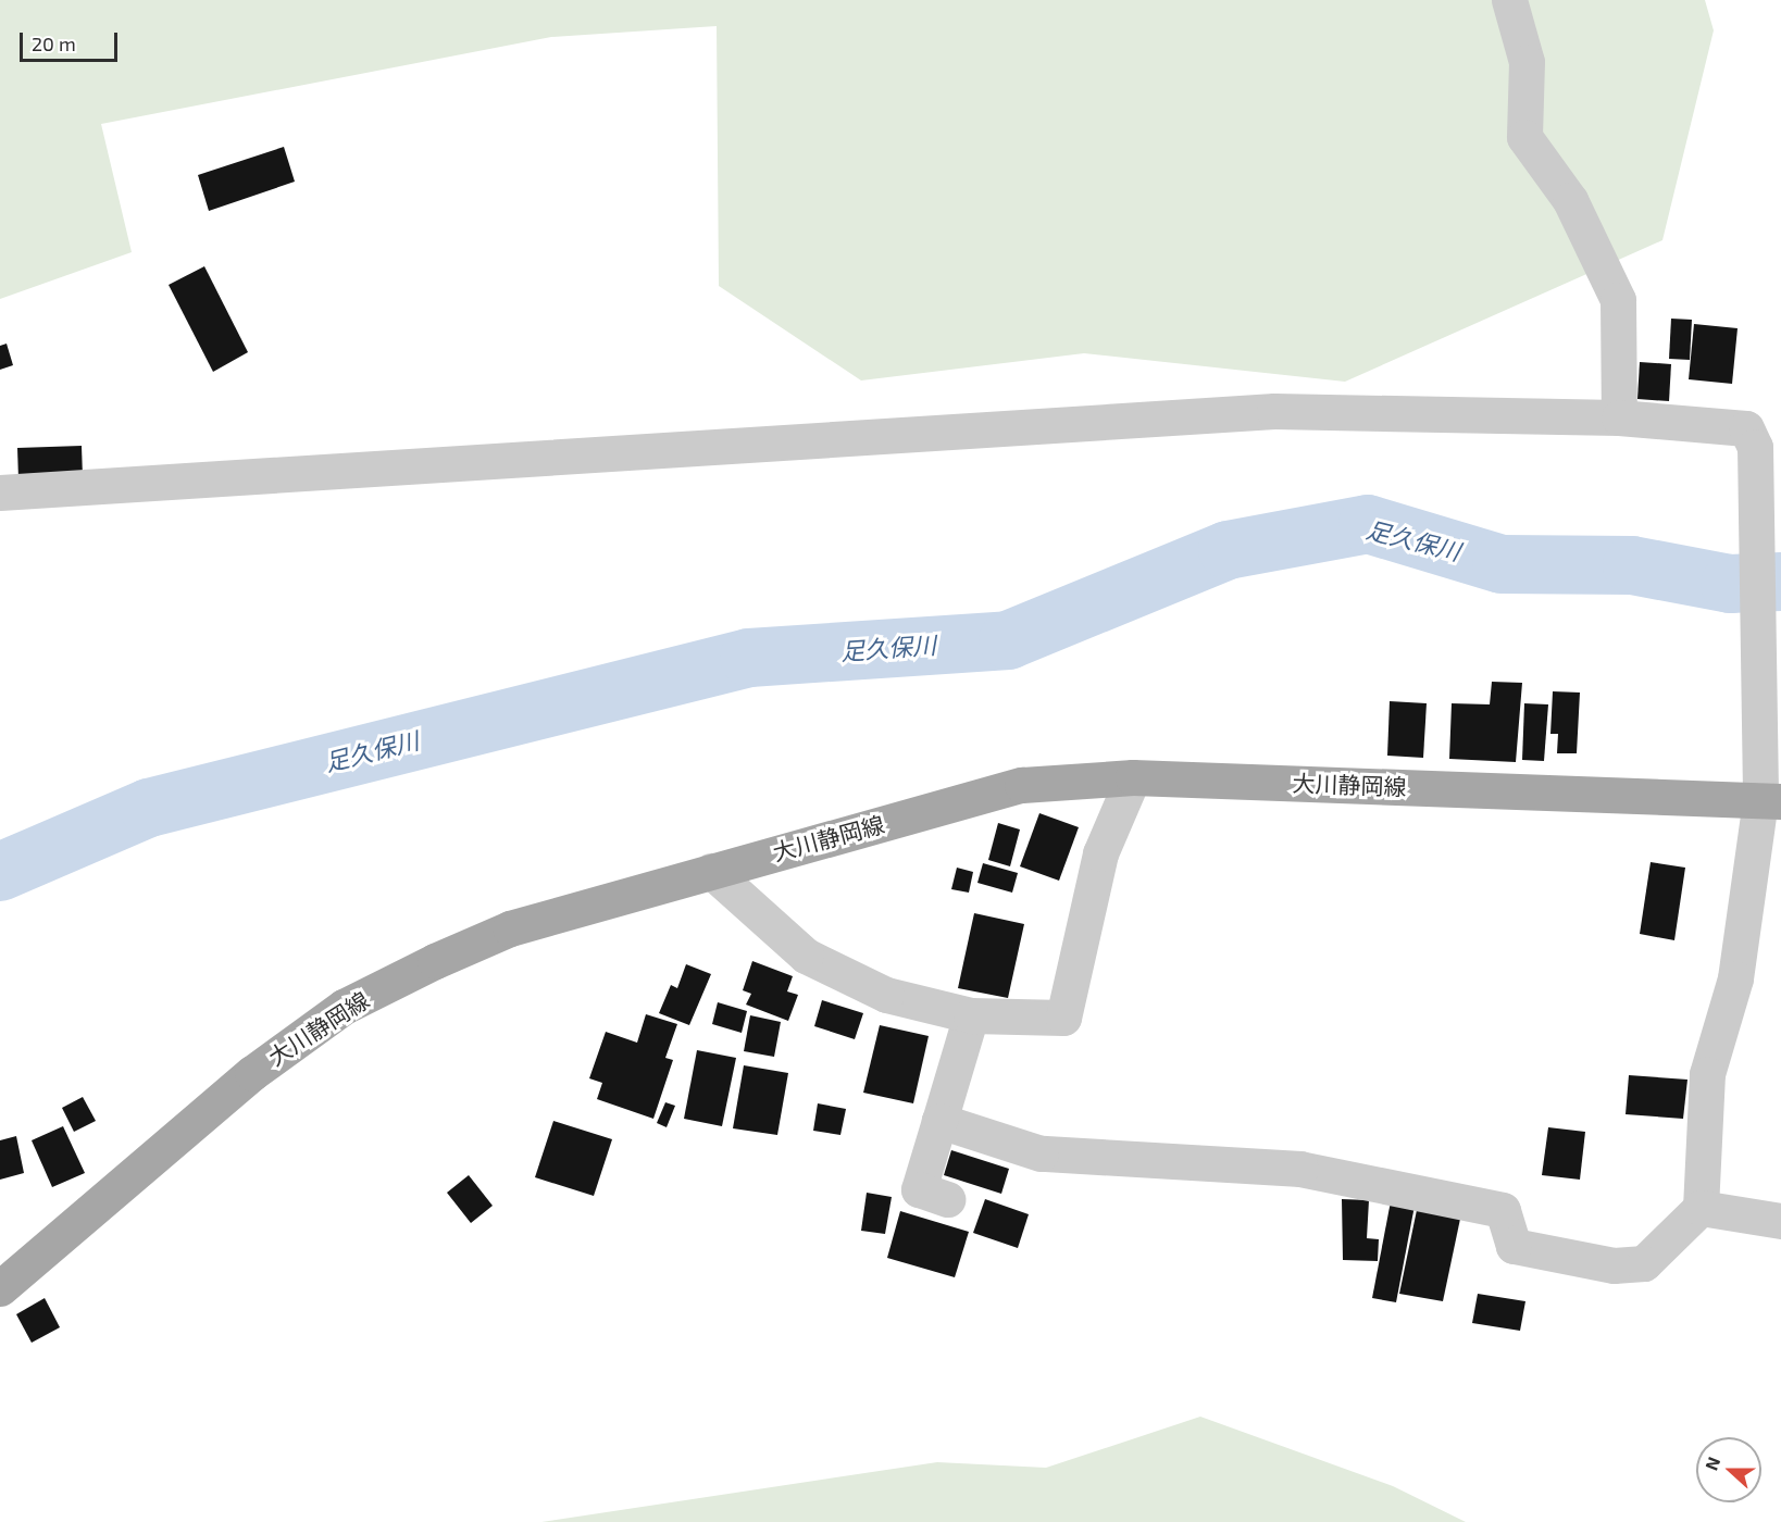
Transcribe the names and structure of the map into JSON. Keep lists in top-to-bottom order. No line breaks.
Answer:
{"streets":{"main road":["大川静岡線"]},"water":["足久保川"],"scale_bar":"20 m","north":"left"}
